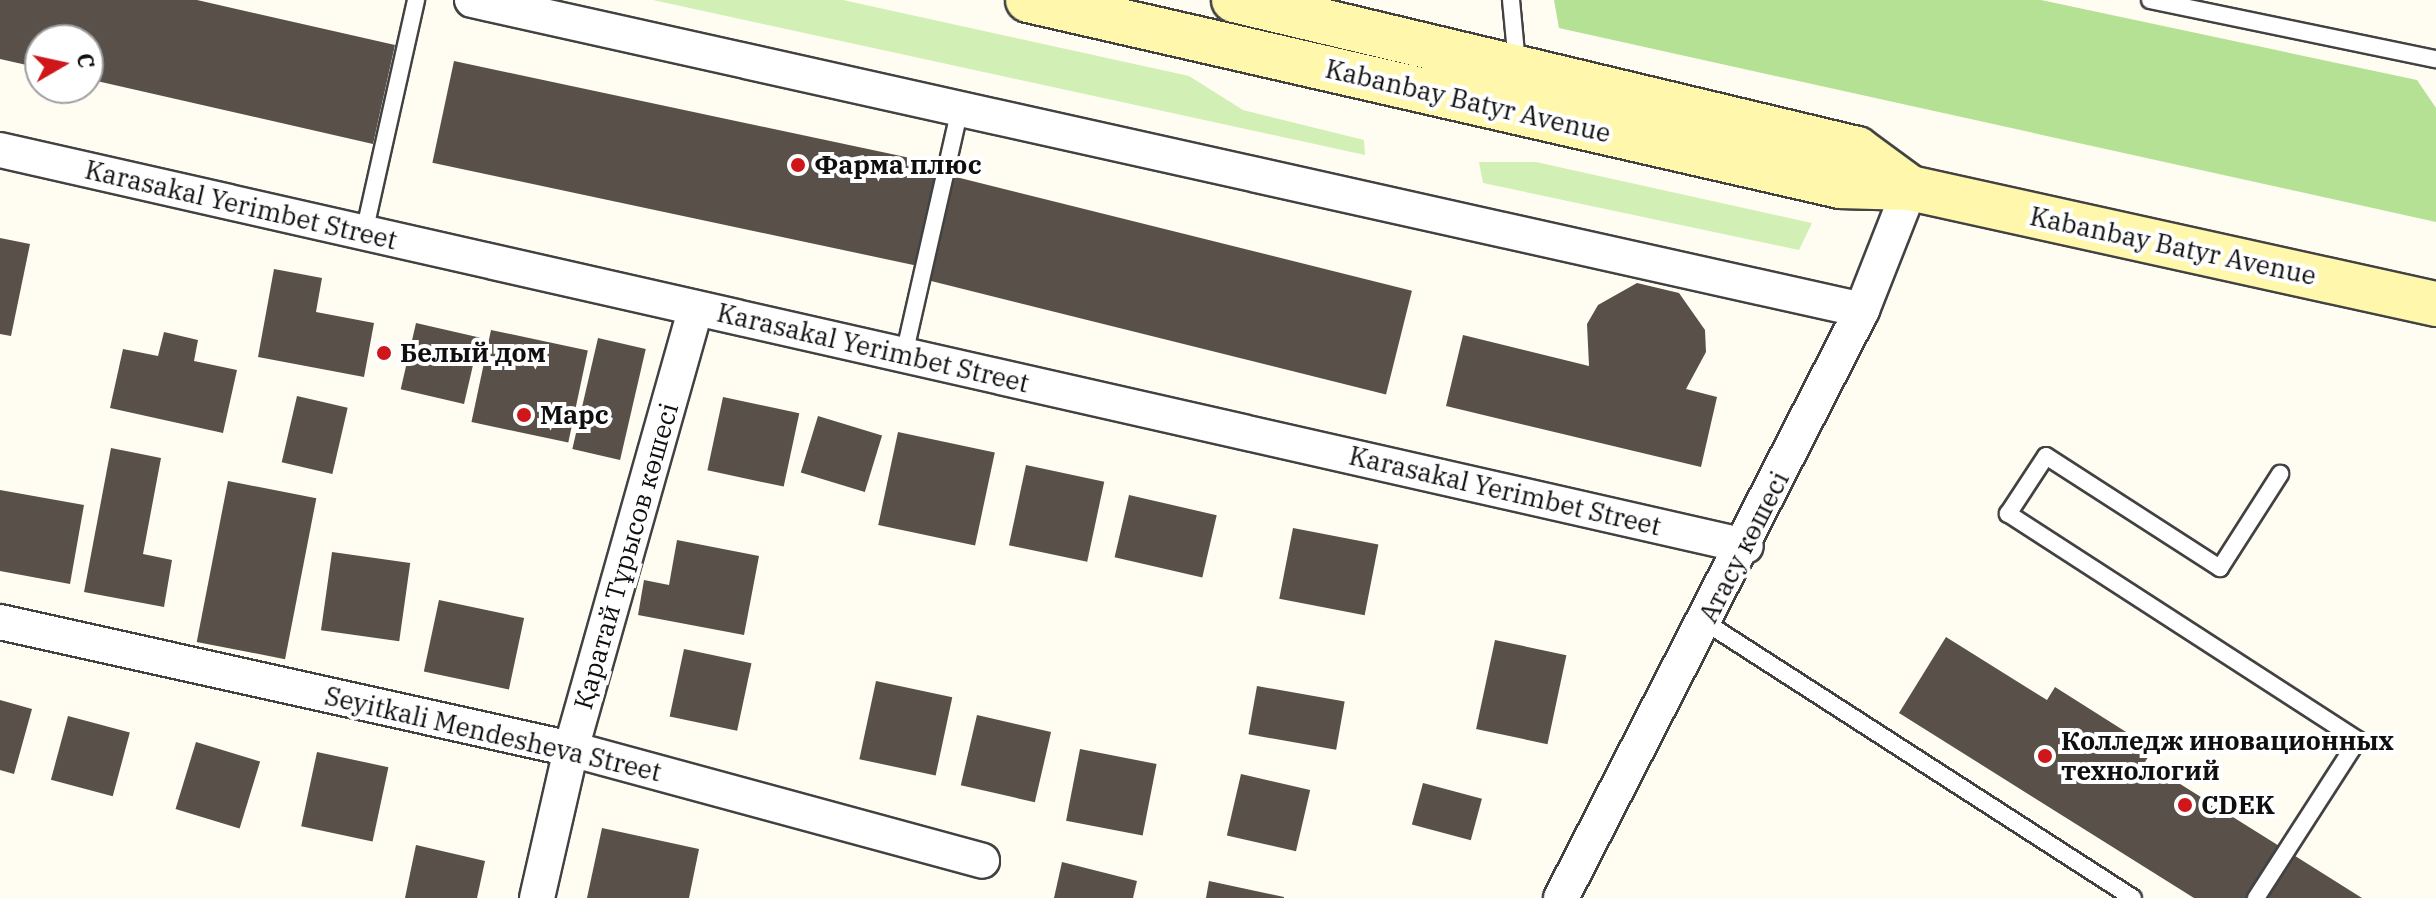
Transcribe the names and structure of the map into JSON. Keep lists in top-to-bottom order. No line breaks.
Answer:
{"streets":{"main road":["Kabanbay Batyr Avenue"],"street":["Karasakal Yerimbet Street","Атасу көшесі","Қаратай Тұрысов көшесі","Seyitkali Mendesheva Street"]},"crossings":[["Kabanbay Batyr Avenue","Атасу көшесі"],["Karasakal Yerimbet Street","Атасу көшесі"],["Karasakal Yerimbet Street","Қаратай Тұрысов көшесі"],["Қаратай Тұрысов көшесі","Seyitkali Mendesheva Street"]],"places":["Фарма плюс","Белый дом","Марс","Колледж иновационных технологий","CDEK"],"north":"right"}
